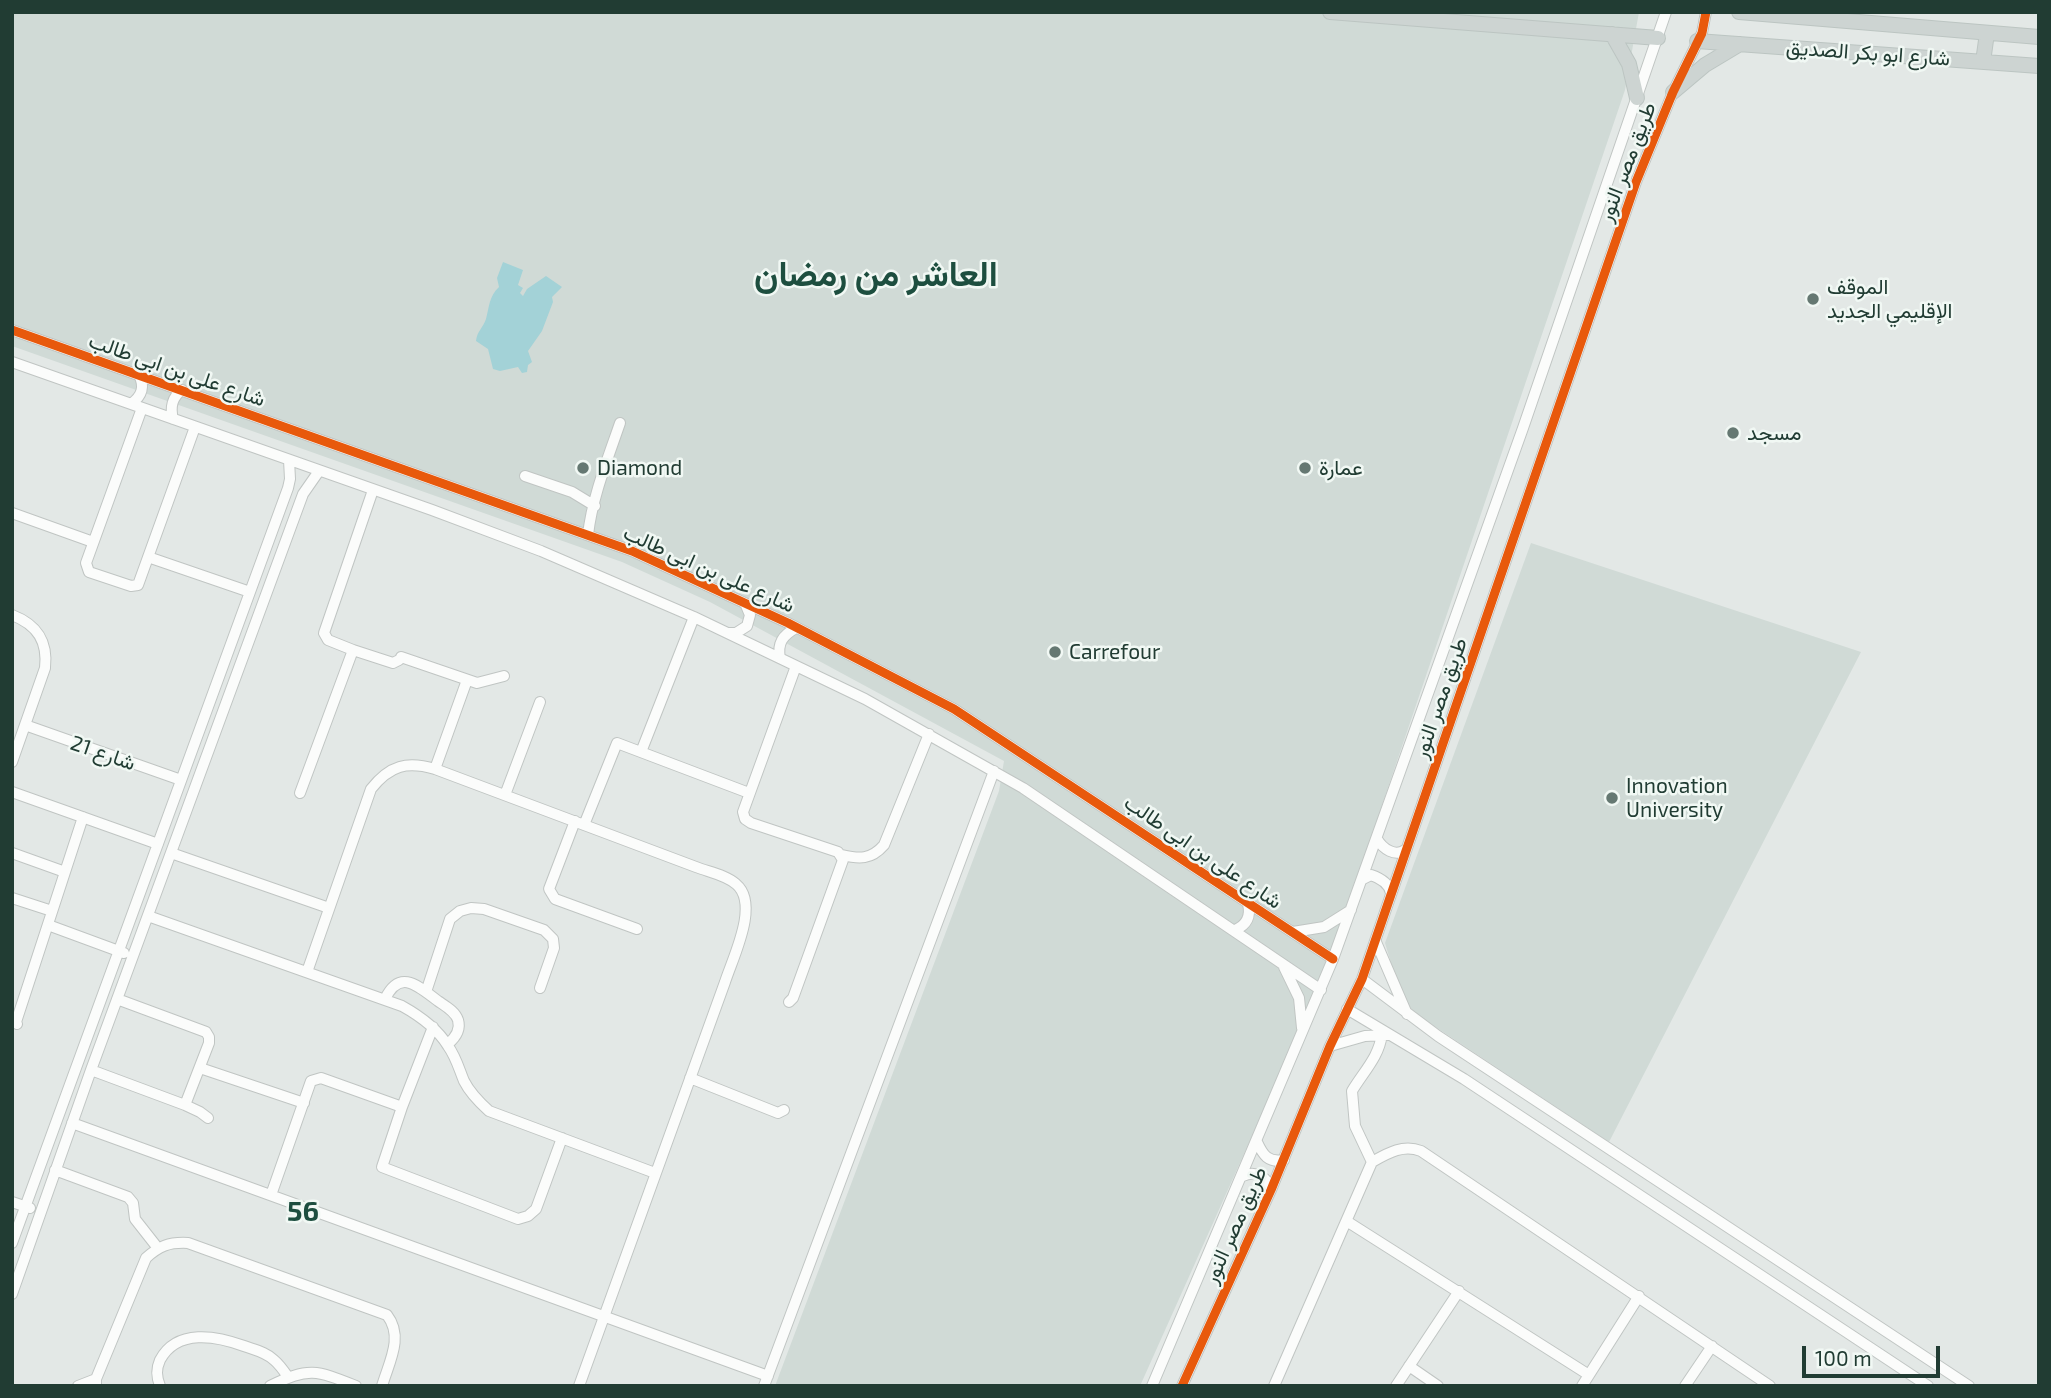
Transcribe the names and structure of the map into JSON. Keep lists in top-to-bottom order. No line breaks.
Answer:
{"streets":{"main road":["شارع ابو بكر الصديق"],"street":["طريق مصر النور","شارع على بن ابى طالب","شارع 21"]},"crossings":[["شارع ابو بكر الصديق","طريق مصر النور"],["طريق مصر النور","شارع على بن ابى طالب"]],"districts":["العاشر من رمضان","56"],"places":["الموقف الإقليمي الجديد","مسجد","Diamond","عمارة","Carrefour","Innovation University"],"scale_bar":"100 m"}
